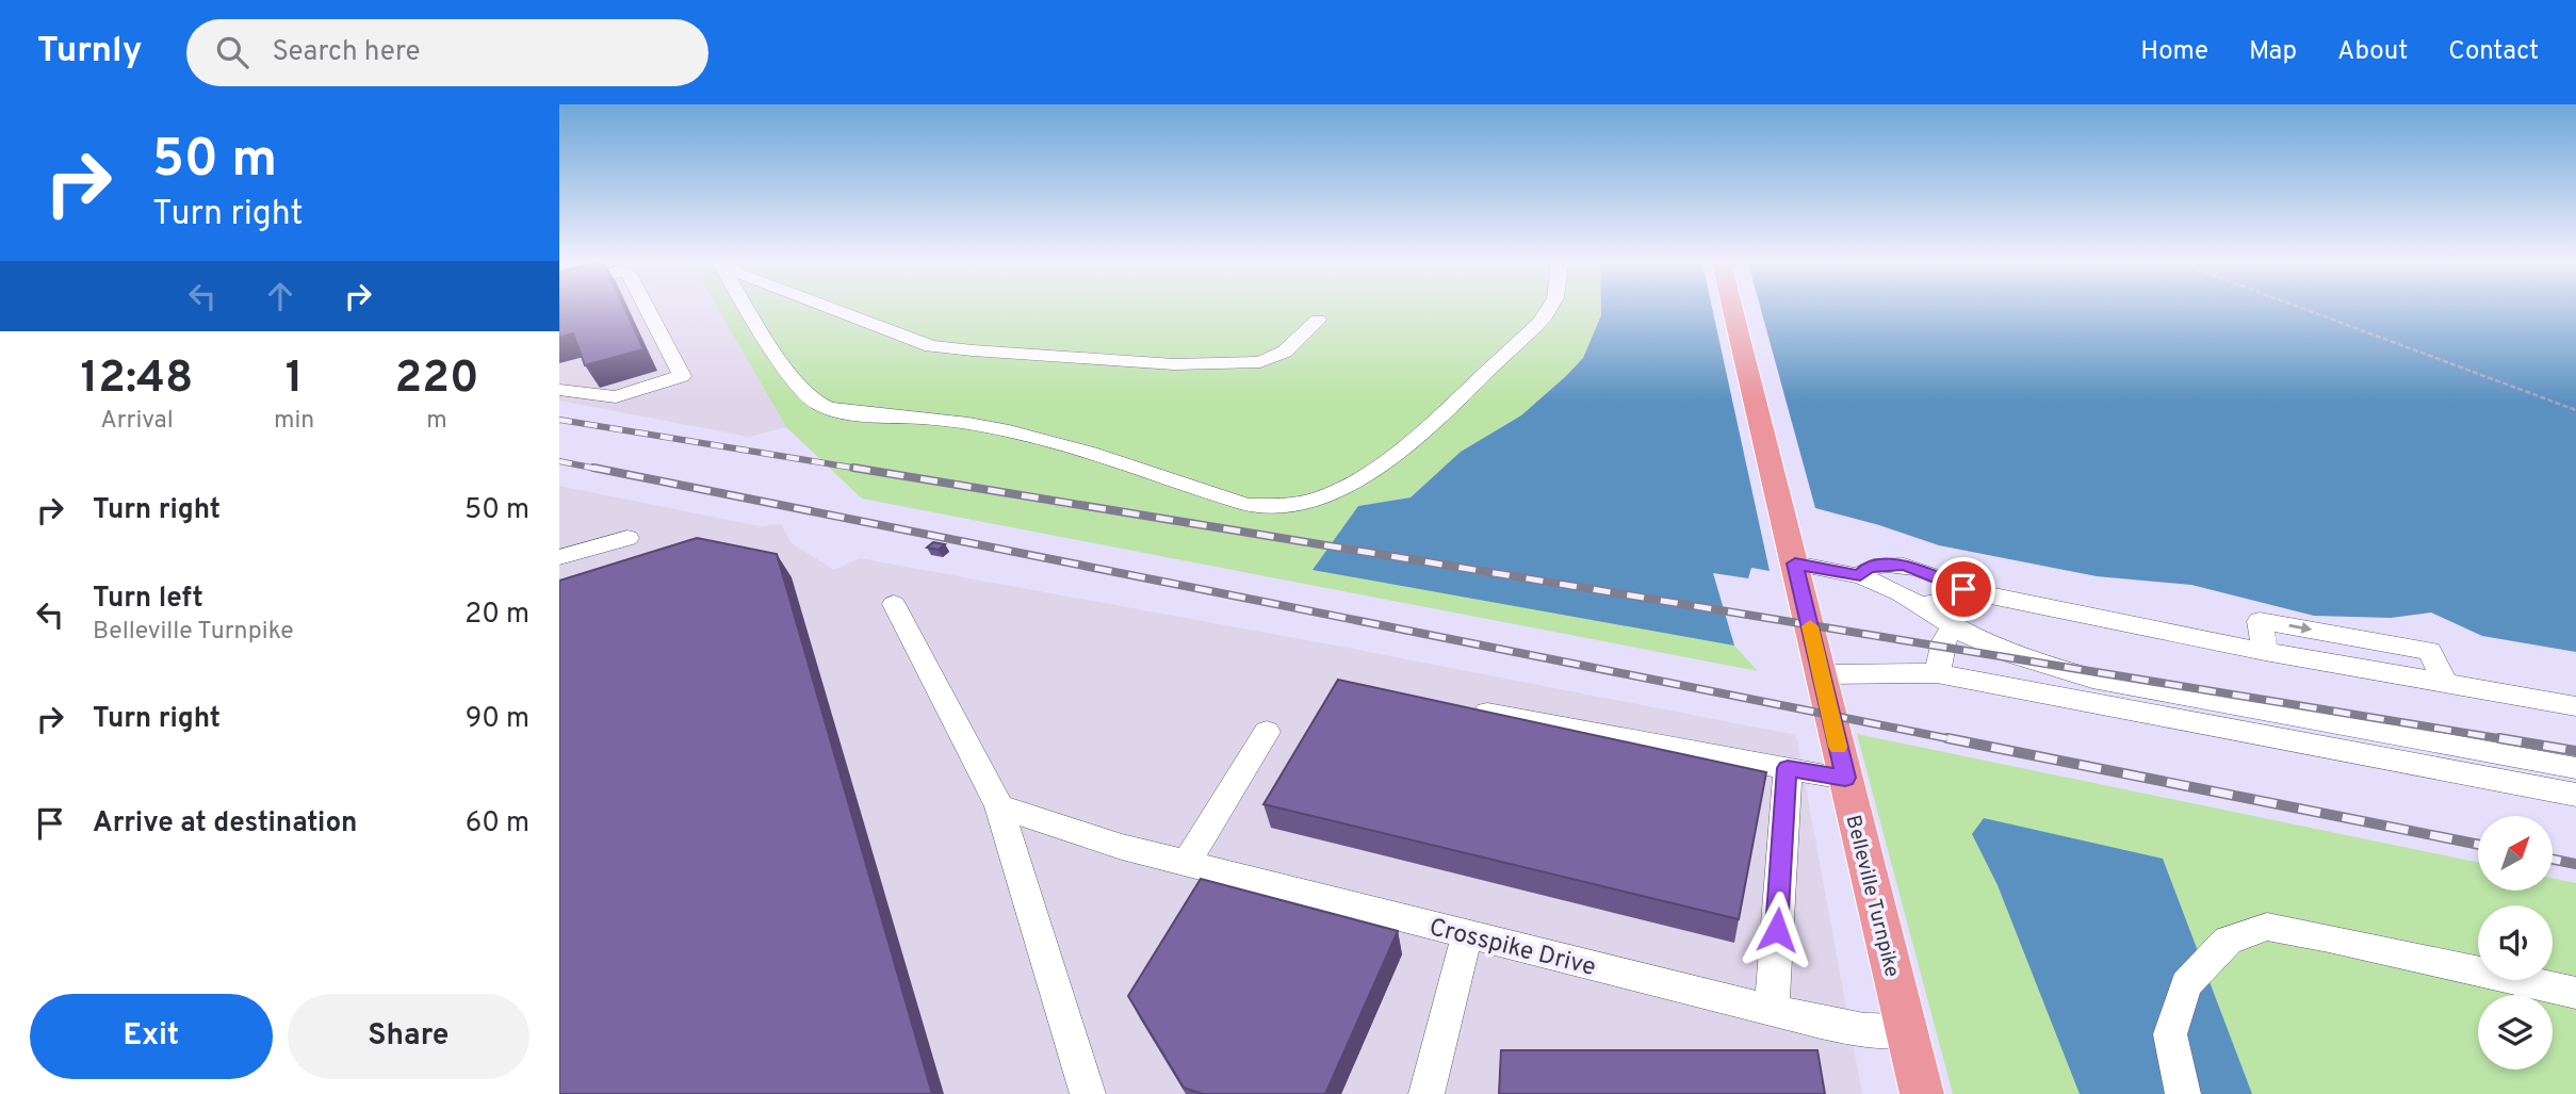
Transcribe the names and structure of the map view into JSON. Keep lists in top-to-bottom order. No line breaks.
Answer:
{"streets":{"main road":["Belleville Turnpike"],"street":["Crosspike Drive"]},"crossings":[["Belleville Turnpike","Crosspike Drive"]],"north":"top right","page":{"header":"Turnly","search":"Search here","nav":["Home","Map","About","Contact"],"turn":["50 m","Turn right"],"eta":["12:48","Arrival","1","min","220","m"],"list":[{"name":"Turn right","value":"50 m"},{"name":"Turn left","note":"Belleville Turnpike","value":"20 m"},{"name":"Turn right","value":"90 m"},{"name":"Arrive at destination","value":"60 m"}],"buttons":["Exit","Share"]}}
